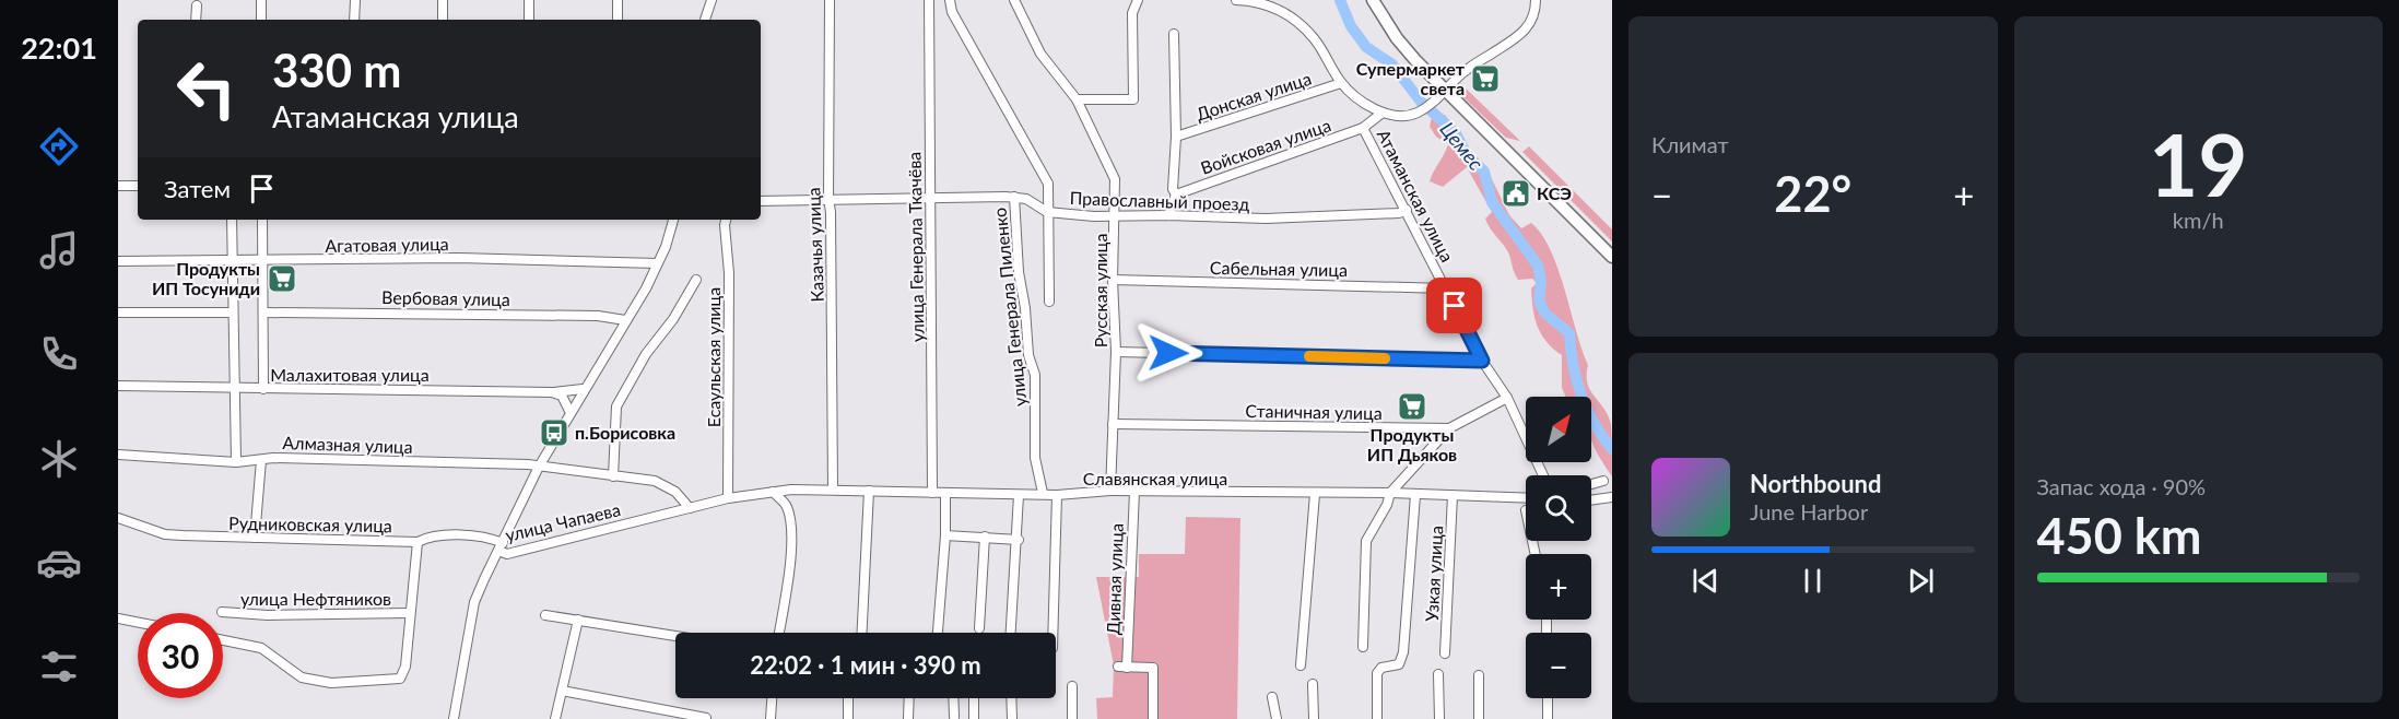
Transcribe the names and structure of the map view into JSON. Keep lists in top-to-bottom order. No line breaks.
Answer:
{"streets":{"street":["Донская улица","Войсковая улица","Атаманская улица","Православный проезд","Агатовая улица","Казачья улица","улица Генерала Ткачёва","Сабельная улица","Русская улица","Вербовая улица","улица Генерала Пиленко","Есаульская улица","Малахитовая улица","Станичная улица","Алмазная улица","Славянская улица","улица Чапаева","Рудниковская улица","Узкая улица","Дивная улица","улица Нефтяников"]},"crossings":[["Войсковая улица","Атаманская улица"],["Атаманская улица","Православный проезд"],["Атаманская улица","Сабельная улица"],["Атаманская улица","Станичная улица"],["Православный проезд","Казачья улица"],["Православный проезд","улица Генерала Ткачёва"],["Православный проезд","Русская улица"],["Православный проезд","улица Генерала Пиленко"],["Казачья улица","Славянская улица"],["улица Генерала Ткачёва","Славянская улица"],["Сабельная улица","Русская улица"],["Русская улица","Станичная улица"],["Русская улица","Славянская улица"],["улица Генерала Пиленко","Славянская улица"],["Есаульская улица","Славянская улица"],["Есаульская улица","улица Чапаева"],["Алмазная улица","улица Чапаева"],["Славянская улица","улица Чапаева"],["Славянская улица","Узкая улица"],["Славянская улица","Дивная улица"],["улица Чапаева","Рудниковская улица"]],"water":["Цемес"],"places":{"supermarket":["Супермаркет света","Продукты ИП Тосуниди","Продукты ИП Дьяков"],"public building":["КСЭ"],"bus stop":["п.Борисовка"]},"north":"top right","page":{"tabs":"22:01","tile":["Климат",["19","km/h"],["Запас хода · 90%","450 km"]],"turn":["330 m","Атаманская улица"],"then":"Затем","heat":["−","22°","+"],"map_buttons":["+","−"],"song":["Northbound","June Harbor"],"limit":"30","trip":"22:02 · 1 мин · 390 m"}}
